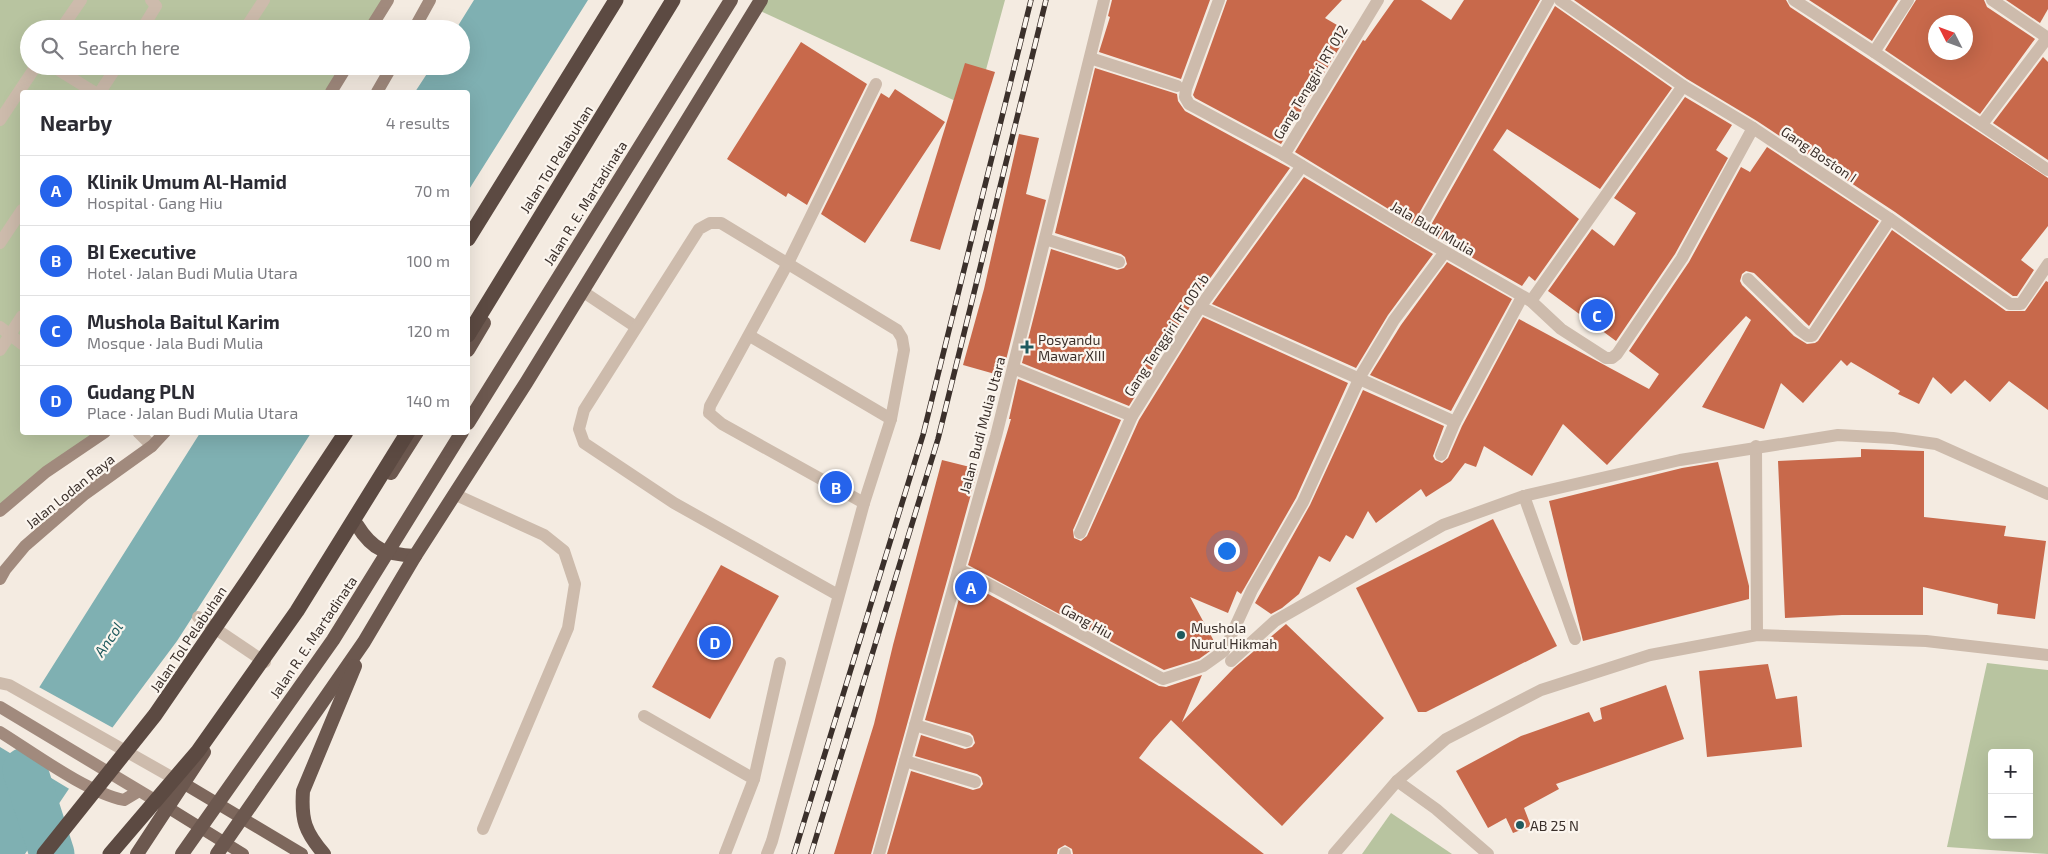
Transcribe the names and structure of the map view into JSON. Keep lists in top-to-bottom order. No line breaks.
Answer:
{"streets":{"highway":["Jalan Tol Pelabuhan","Jalan R. E. Martadinata"],"main road":["Jalan Lodan Raya"],"street":["Gang Tenggiri RT 012","Gang Boston I","Jala Budi Mulia","Gang Tenggiri RT 007.b","Jalan Budi Mulia Utara","Gang Hiu"]},"crossings":[["Gang Tenggiri RT 012","Jala Budi Mulia"],["Gang Boston I","Jala Budi Mulia"],["Jalan Tol Pelabuhan","Jalan R. E. Martadinata"],["Jala Budi Mulia","Gang Tenggiri RT 007.b"],["Jala Budi Mulia","Gang Hiu"],["Jalan Budi Mulia Utara","Gang Hiu"]],"water":["Ancol"],"places":{"health":["Posyandu Mawar XIII"],"other":["Mushola Nurul Hikmah","AB 25 N"]},"north":"top left","page":{"search":"Search here","heading":["Nearby","4 results"],"list":[{"mark":"A","name":"Klinik Umum Al-Hamid","note":"Hospital · Gang Hiu","value":"70 m"},{"mark":"B","name":"BI Executive","note":"Hotel · Jalan Budi Mulia Utara","value":"100 m"},{"mark":"C","name":"Mushola Baitul Karim","note":"Mosque · Jala Budi Mulia","value":"120 m"},{"mark":"D","name":"Gudang PLN","note":"Place · Jalan Budi Mulia Utara","value":"140 m"}],"pins":["C","B","A","D"],"map_buttons":["+","−"]}}
